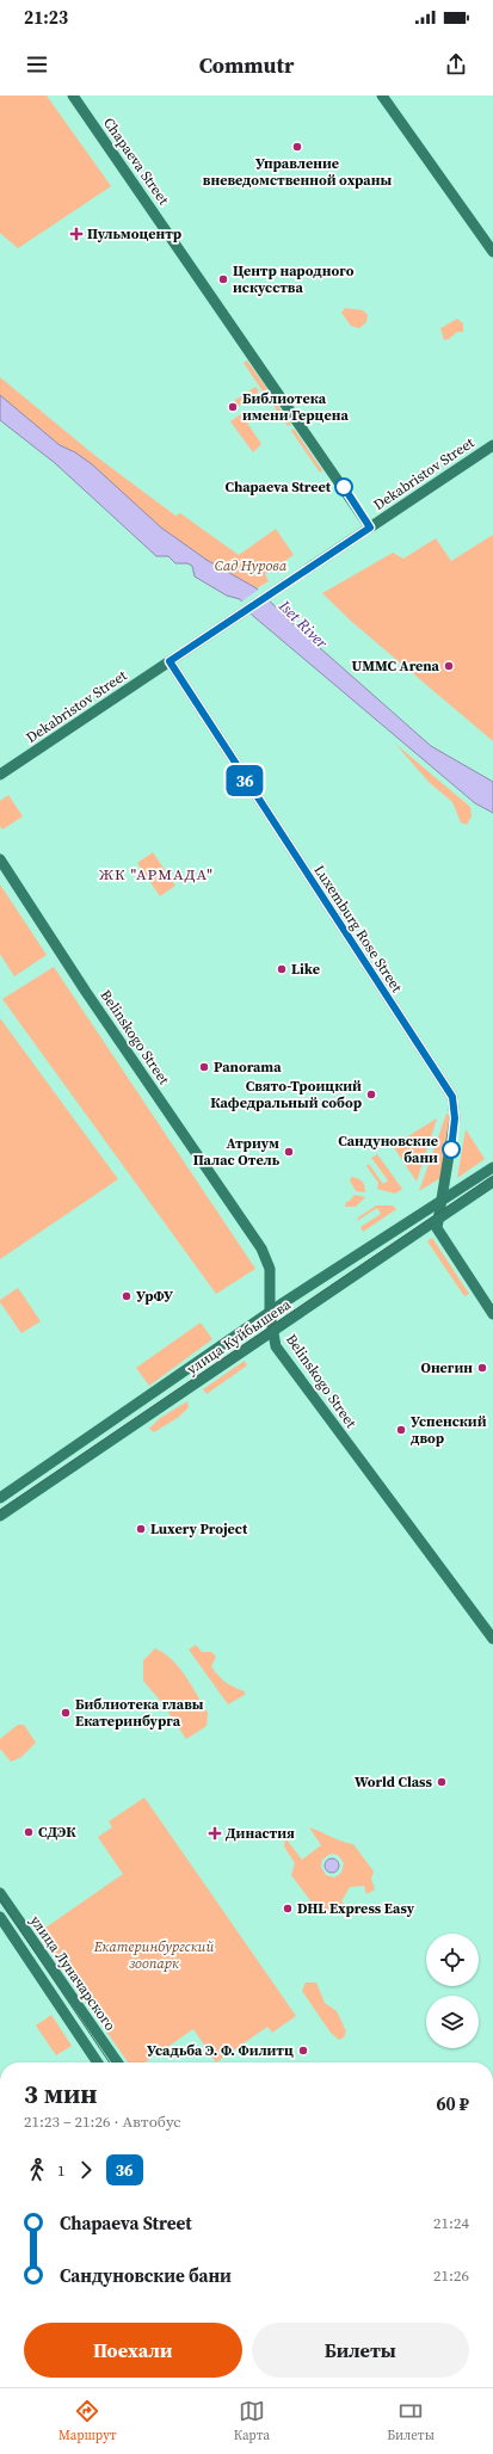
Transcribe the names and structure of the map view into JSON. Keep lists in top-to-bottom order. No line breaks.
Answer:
{"streets":{"main road":["Chapaeva Street","Dekabristov Street","Luxemburg Rose Street","Belinskogo Street","улица Куйбышева","улица Луначарского"]},"crossings":[["Chapaeva Street","Dekabristov Street"],["Dekabristov Street","Luxemburg Rose Street"],["Luxemburg Rose Street","улица Куйбышева"],["Belinskogo Street","улица Куйбышева"]],"districts":["ЖК \"АРМАДА\""],"water":["Iset River"],"parks":["Сад Нурова","Екатеринбургский зоопарк"],"places":{"other":["Управление вневедомственной охраны","Центр народного искусства","Библиотека имени Герцена","Chapaeva Street","UMMC Arena","Like","Panorama","Свято-Троицкий Кафедральный собор","Сандуновские бани","Атриум Палас Отель","УрФУ","Онегин","Успенский двор","Luxery Project","Библиотека главы Екатеринбурга","World Class","СДЭК","DHL Express Easy","Усадьба Э. Ф. Филитц"],"health":["Пульмоцентр","Династия"]},"lines":["bus line 36"],"page":{"status":"21:23","header":"Commutr","on_map":"36","heading":["3 мин","21:23 – 21:26 · Автобус","60 ₽"],"legs":["1","36"],"list":[{"name":"Chapaeva Street","value":"21:24"},{"name":"Сандуновские бани","value":"21:26"}],"buttons":["Поехали","Билеты"],"tabs":["Маршрут","Карта","Билеты"]}}
